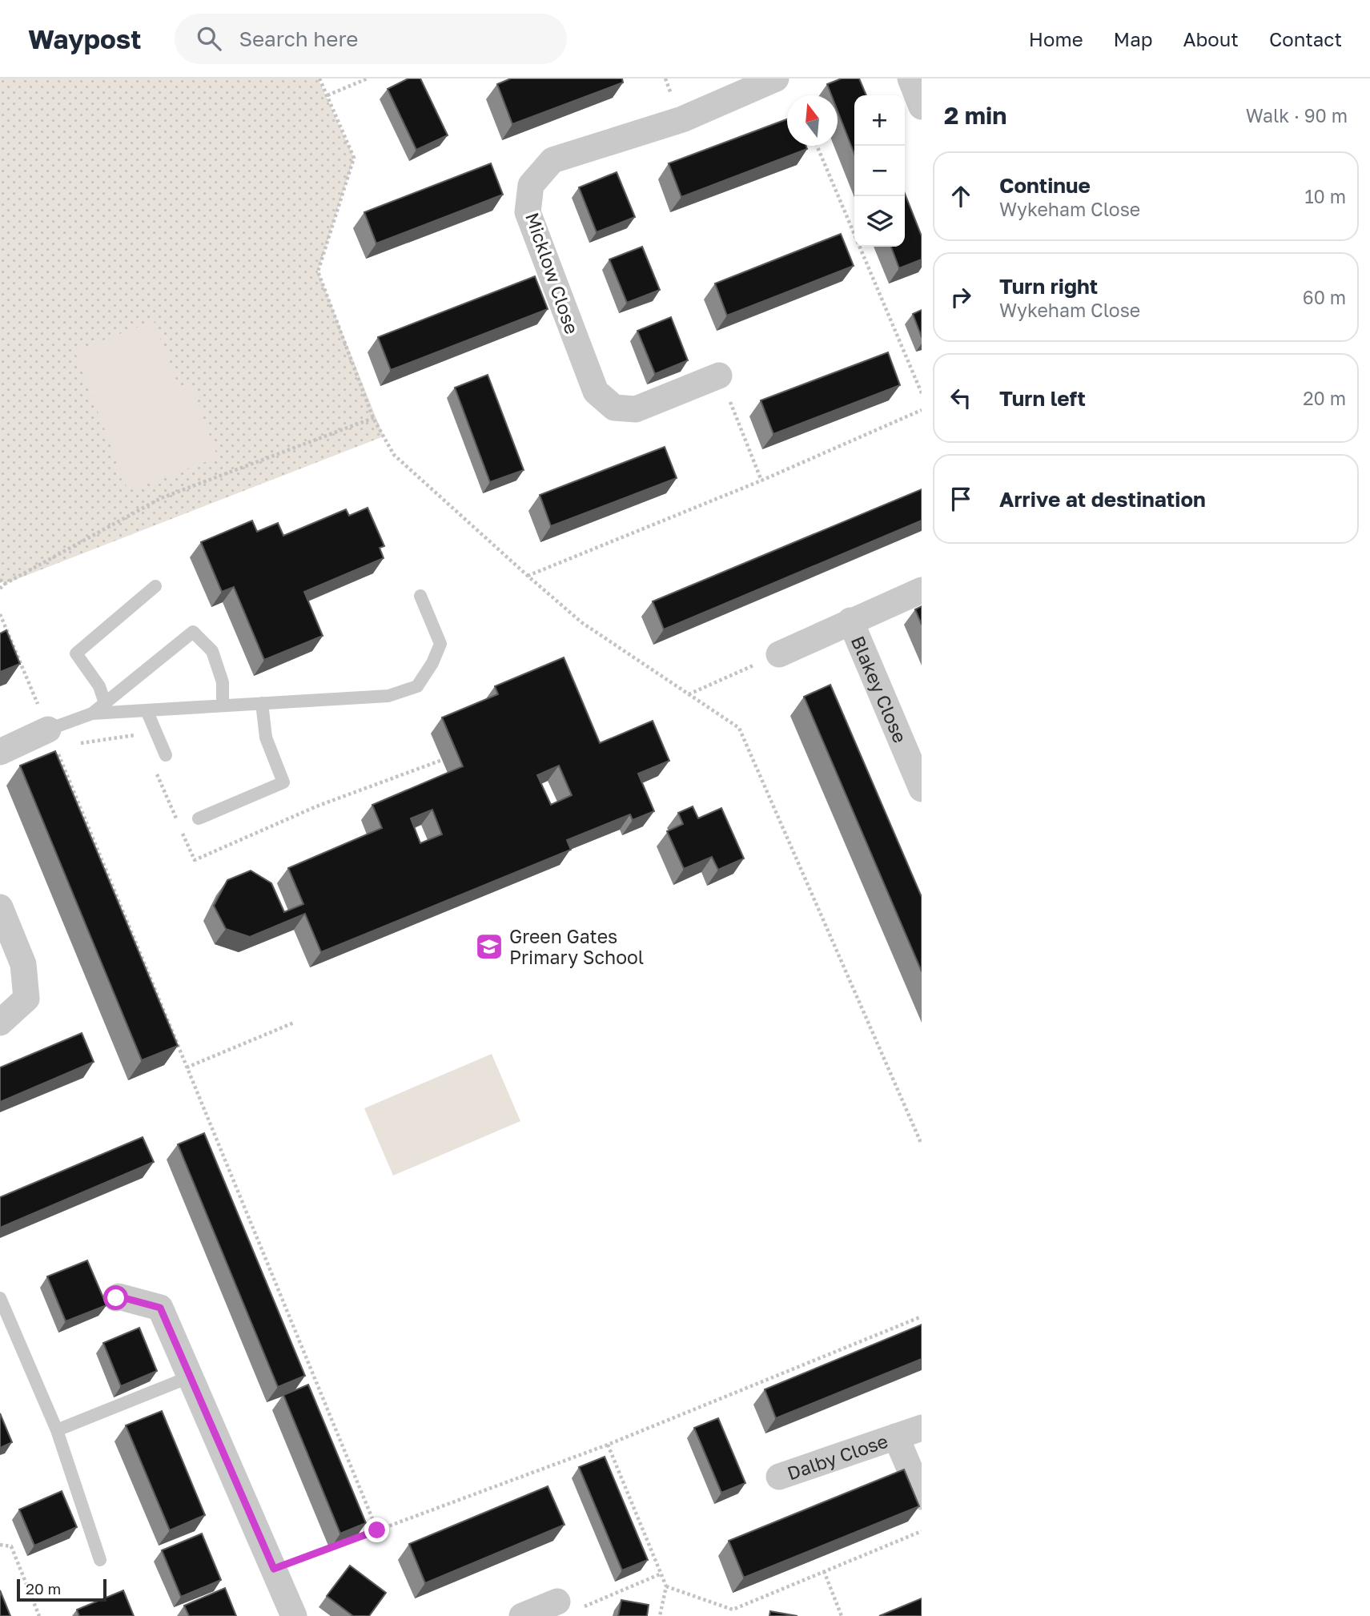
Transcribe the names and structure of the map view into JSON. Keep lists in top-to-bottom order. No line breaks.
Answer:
{"streets":{"street":["Micklow Close","Blakey Close","Dalby Close"]},"places":{"school or university":["Green Gates Primary School"]},"scale_bar":"20 m","north":"top","page":{"header":"Waypost","search":"Search here","nav":["Home","Map","About","Contact"],"heading":["2 min","Walk · 90 m"],"map_buttons":["+","−"],"list":[["Continue","Wykeham Close","10 m"],["Turn right","Wykeham Close","60 m"],["Turn left","20 m"],"Arrive at destination"],"scale":"20 m"}}
